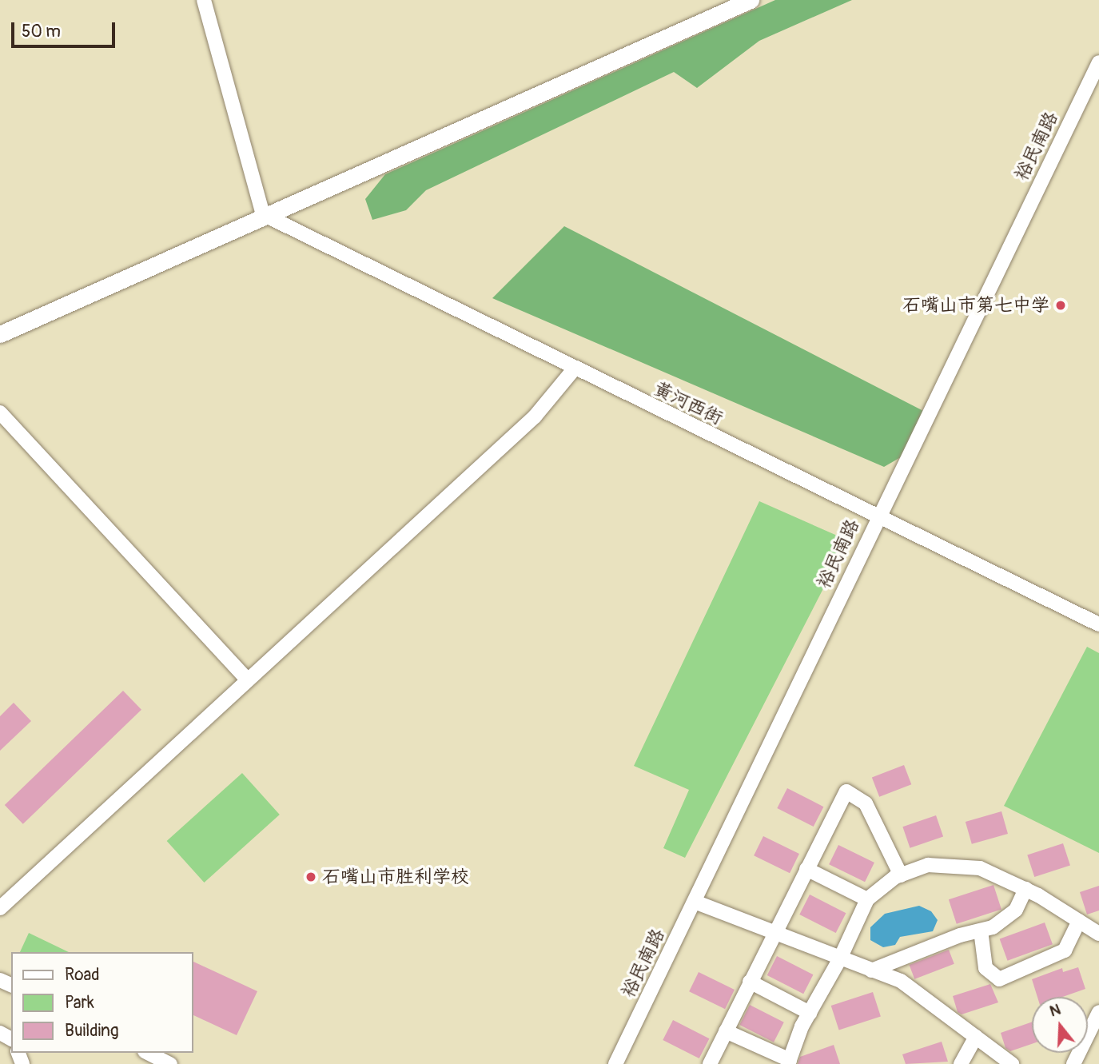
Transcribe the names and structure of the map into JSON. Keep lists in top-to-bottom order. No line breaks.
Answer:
{"streets":{"street":["裕民南路","黄河西街"]},"crossings":[["裕民南路","黄河西街"]],"places":["石嘴山市第七中学","石嘴山市胜利学校"],"legend":["Road","Park","Building"],"scale_bar":"50 m","north":"top"}
